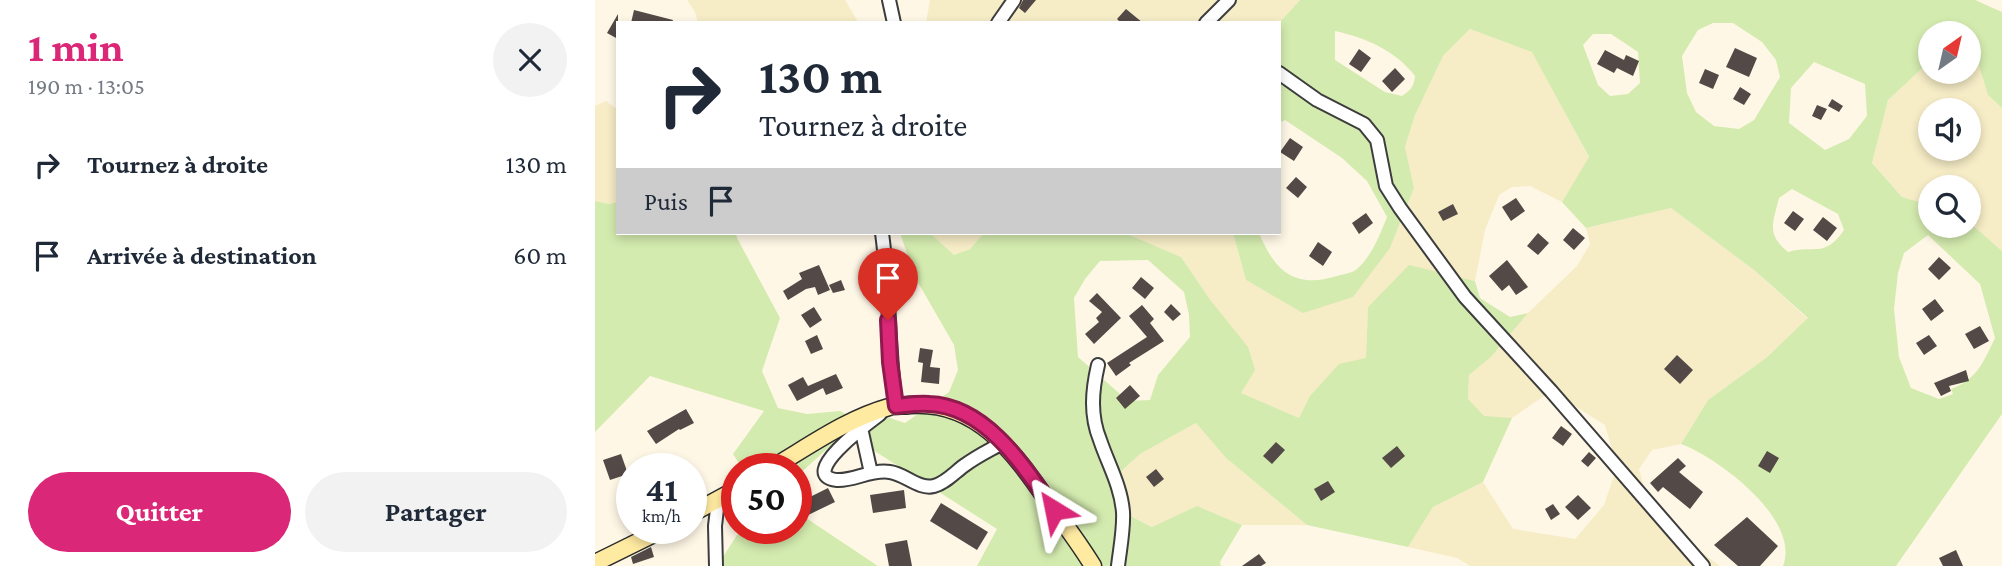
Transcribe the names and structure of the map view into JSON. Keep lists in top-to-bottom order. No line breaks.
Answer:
{"north":"top right","page":{"heading":["1 min","190 m · 13:05"],"turn":["130 m","Tournez à droite"],"list":[{"name":"Tournez à droite","value":"130 m"},{"name":"Arrivée à destination","value":"60 m"}],"then":"Puis","speed":"41 km/h","limit":"50","buttons":["Quitter","Partager"]}}
